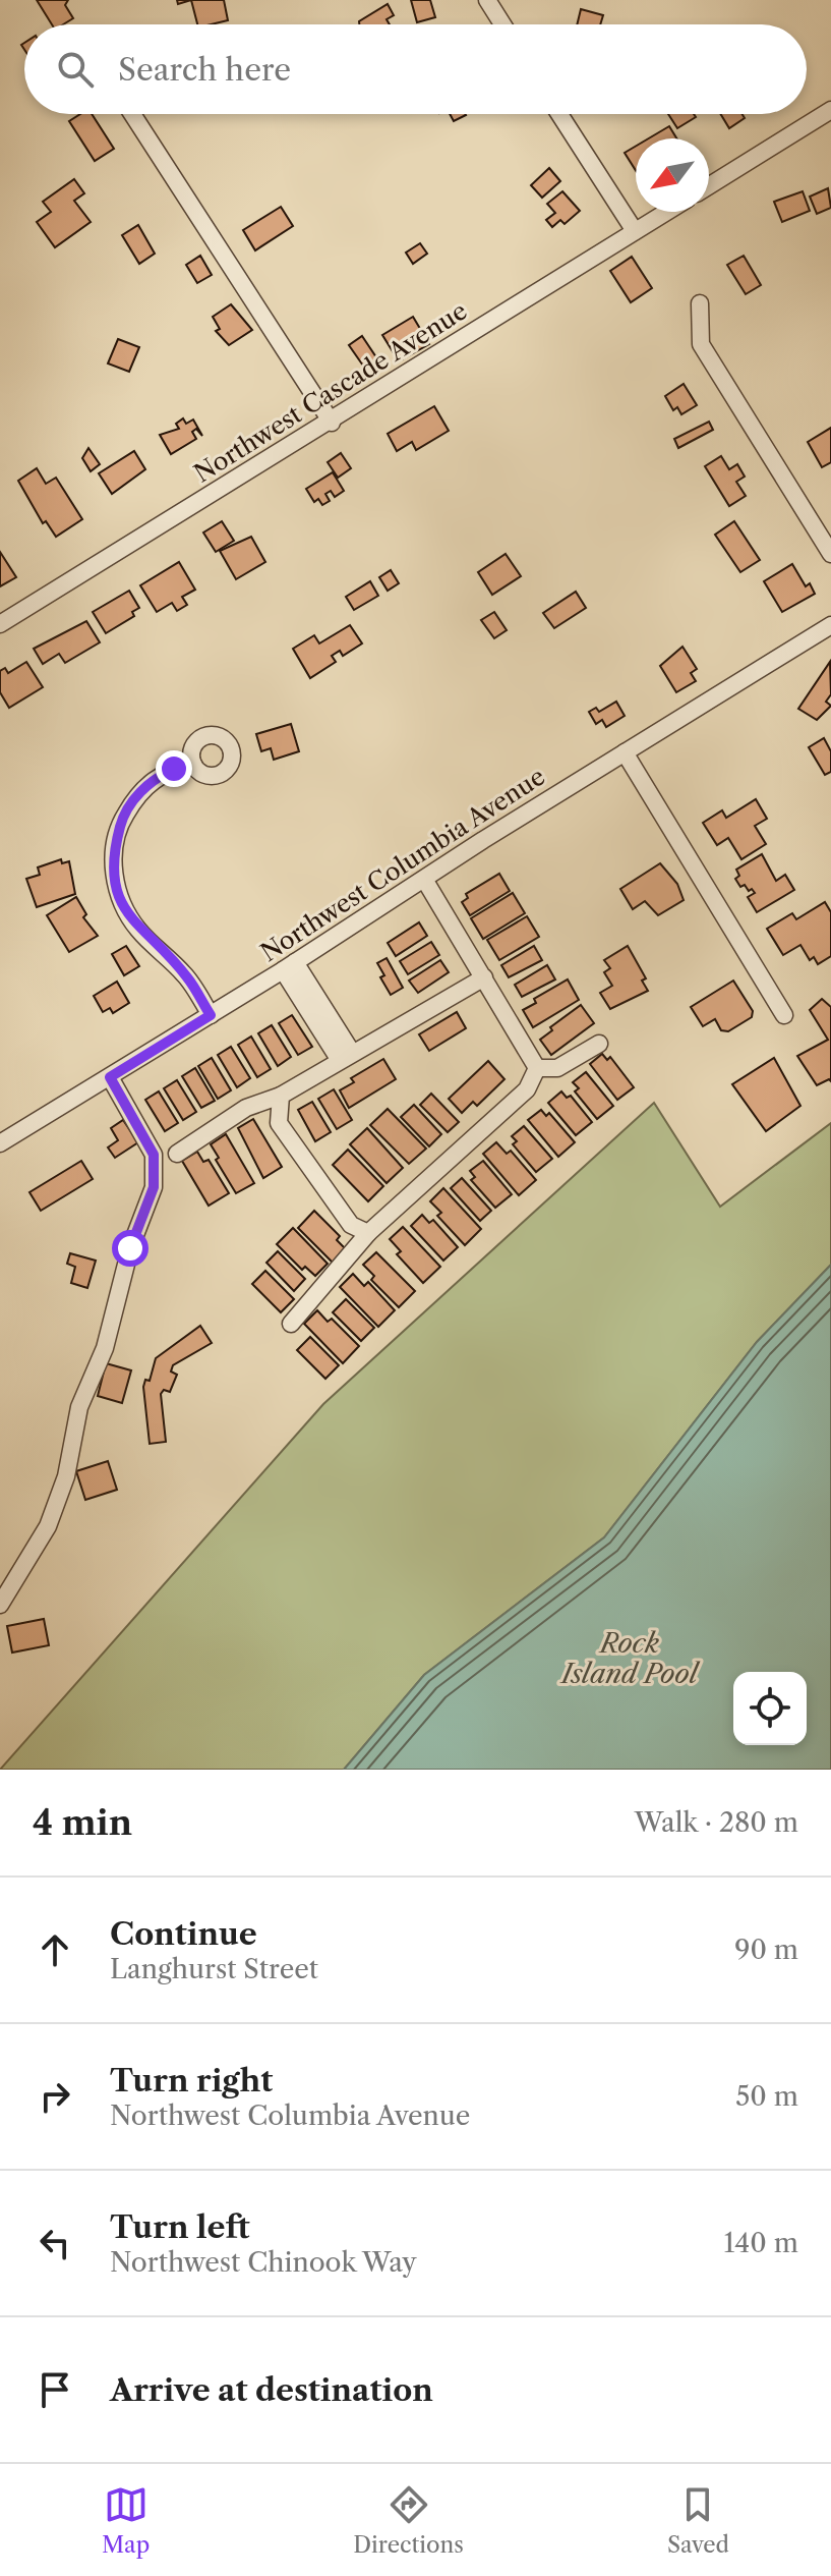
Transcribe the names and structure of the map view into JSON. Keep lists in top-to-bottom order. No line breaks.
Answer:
{"streets":{"street":["Northwest Cascade Avenue","Northwest Columbia Avenue"]},"water":["Rock Island Pool"],"north":"bottom left","page":{"search":"Search here","heading":["4 min","Walk · 280 m"],"list":[["Continue","Langhurst Street","90 m"],["Turn right","Northwest Columbia Avenue","50 m"],["Turn left","Northwest Chinook Way","140 m"],"Arrive at destination"],"nav":["Map","Directions","Saved"]}}
